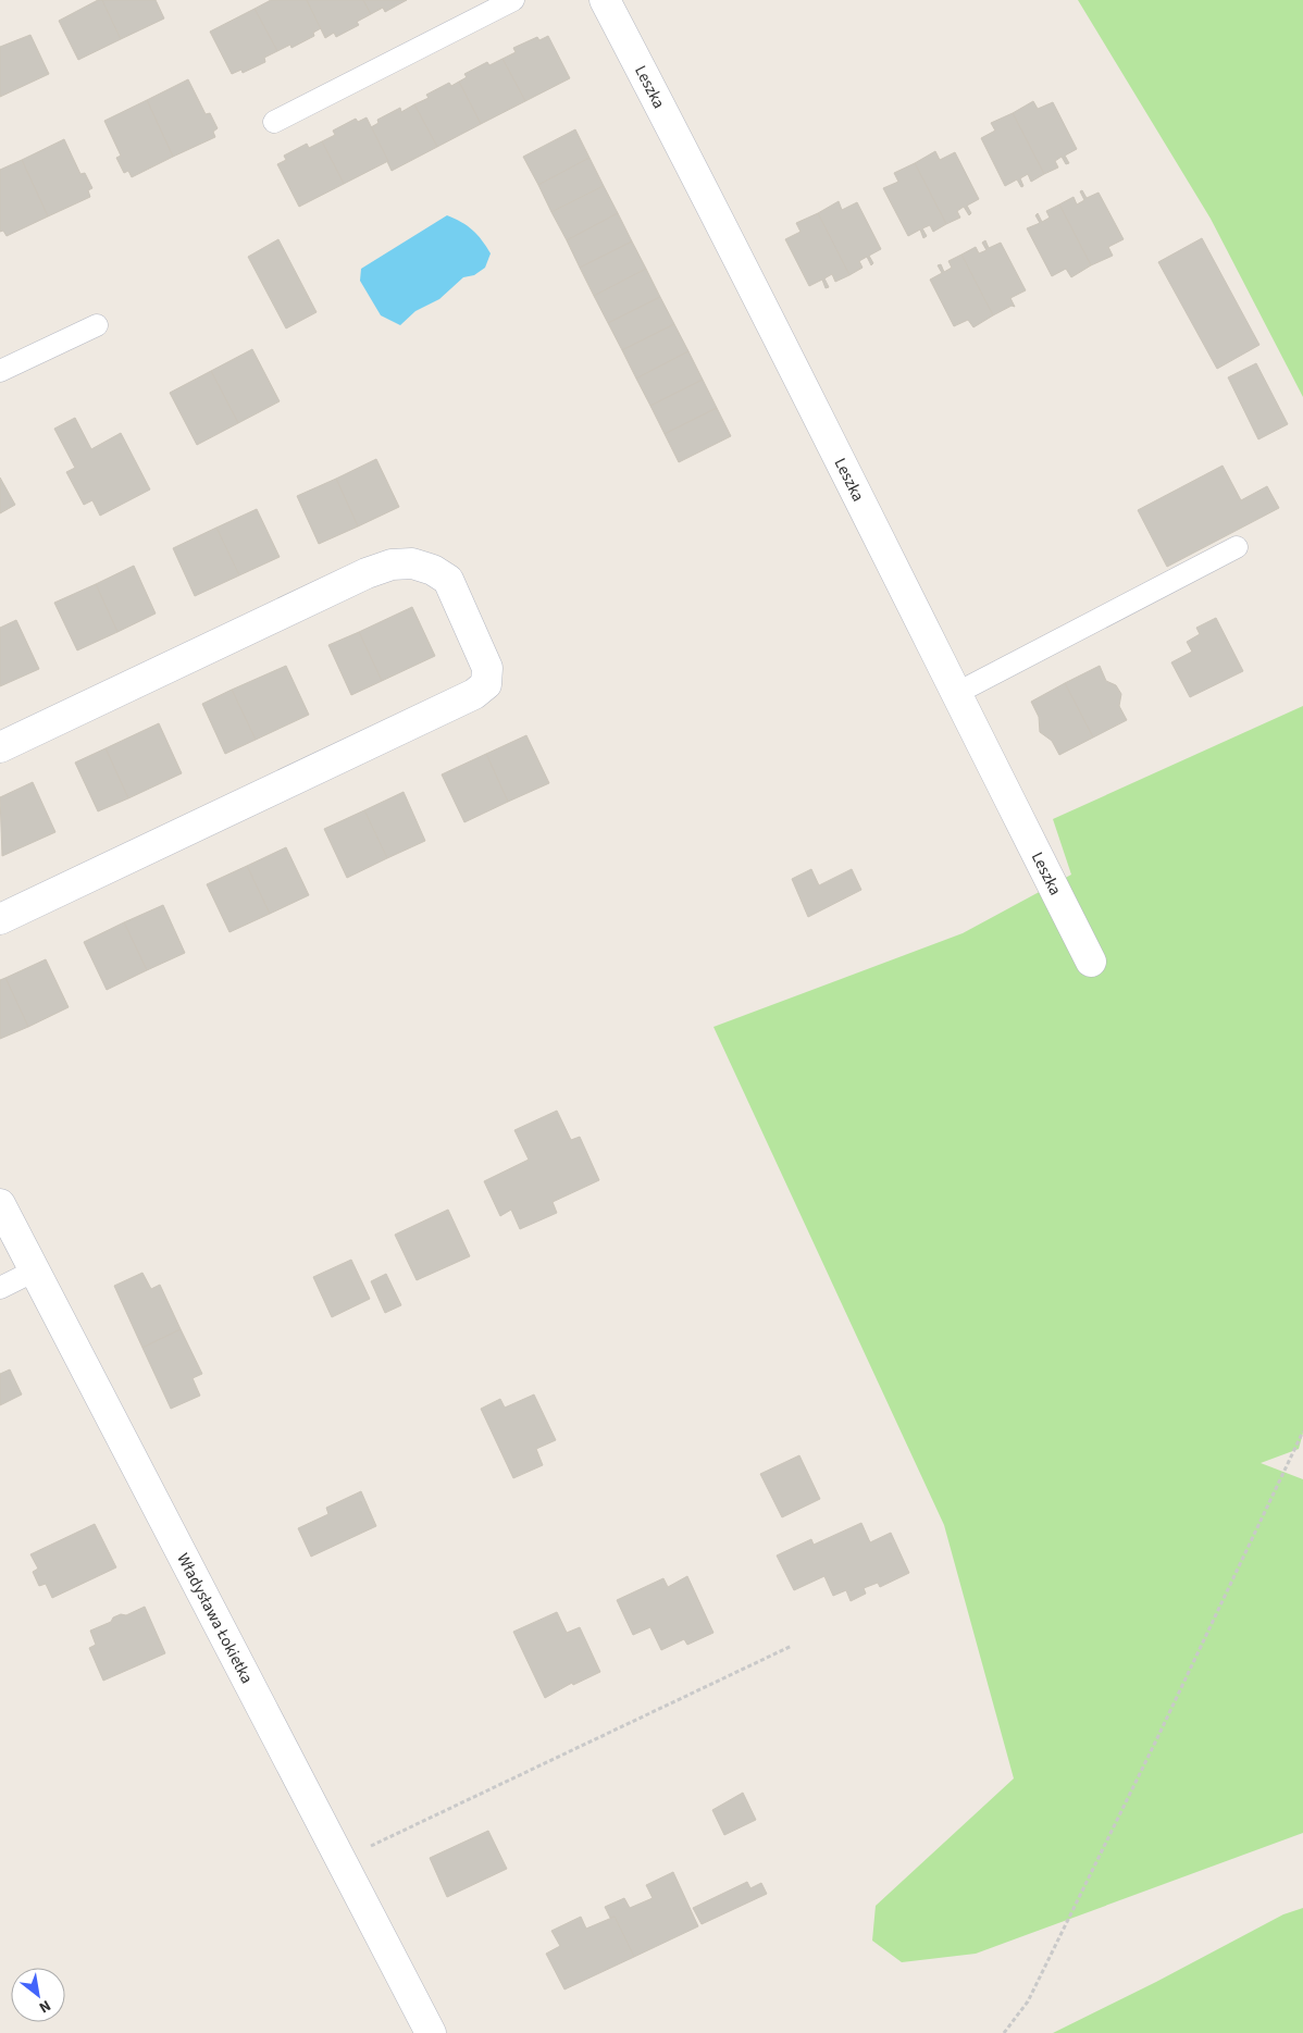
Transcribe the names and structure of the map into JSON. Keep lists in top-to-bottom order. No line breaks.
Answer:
{"streets":{"street":["Leszka","Władysława Łokietka"]},"north":"bottom right"}
